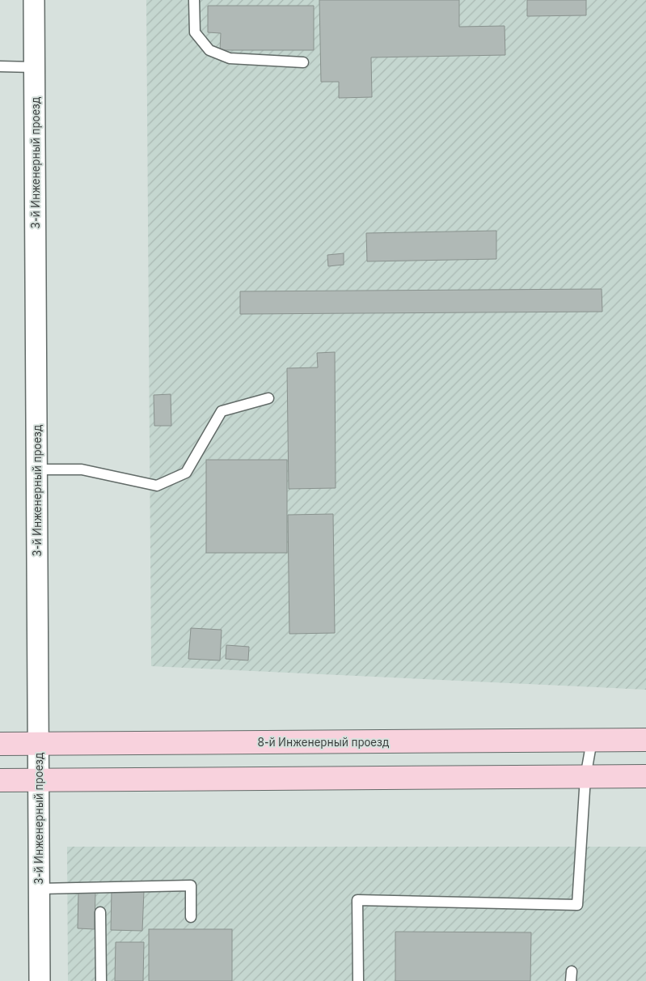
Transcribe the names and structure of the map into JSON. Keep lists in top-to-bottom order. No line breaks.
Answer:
{"streets":{"street":["3-й Инженерный проезд","8-й Инженерный проезд"]},"crossings":[["3-й Инженерный проезд","8-й Инженерный проезд"]]}
